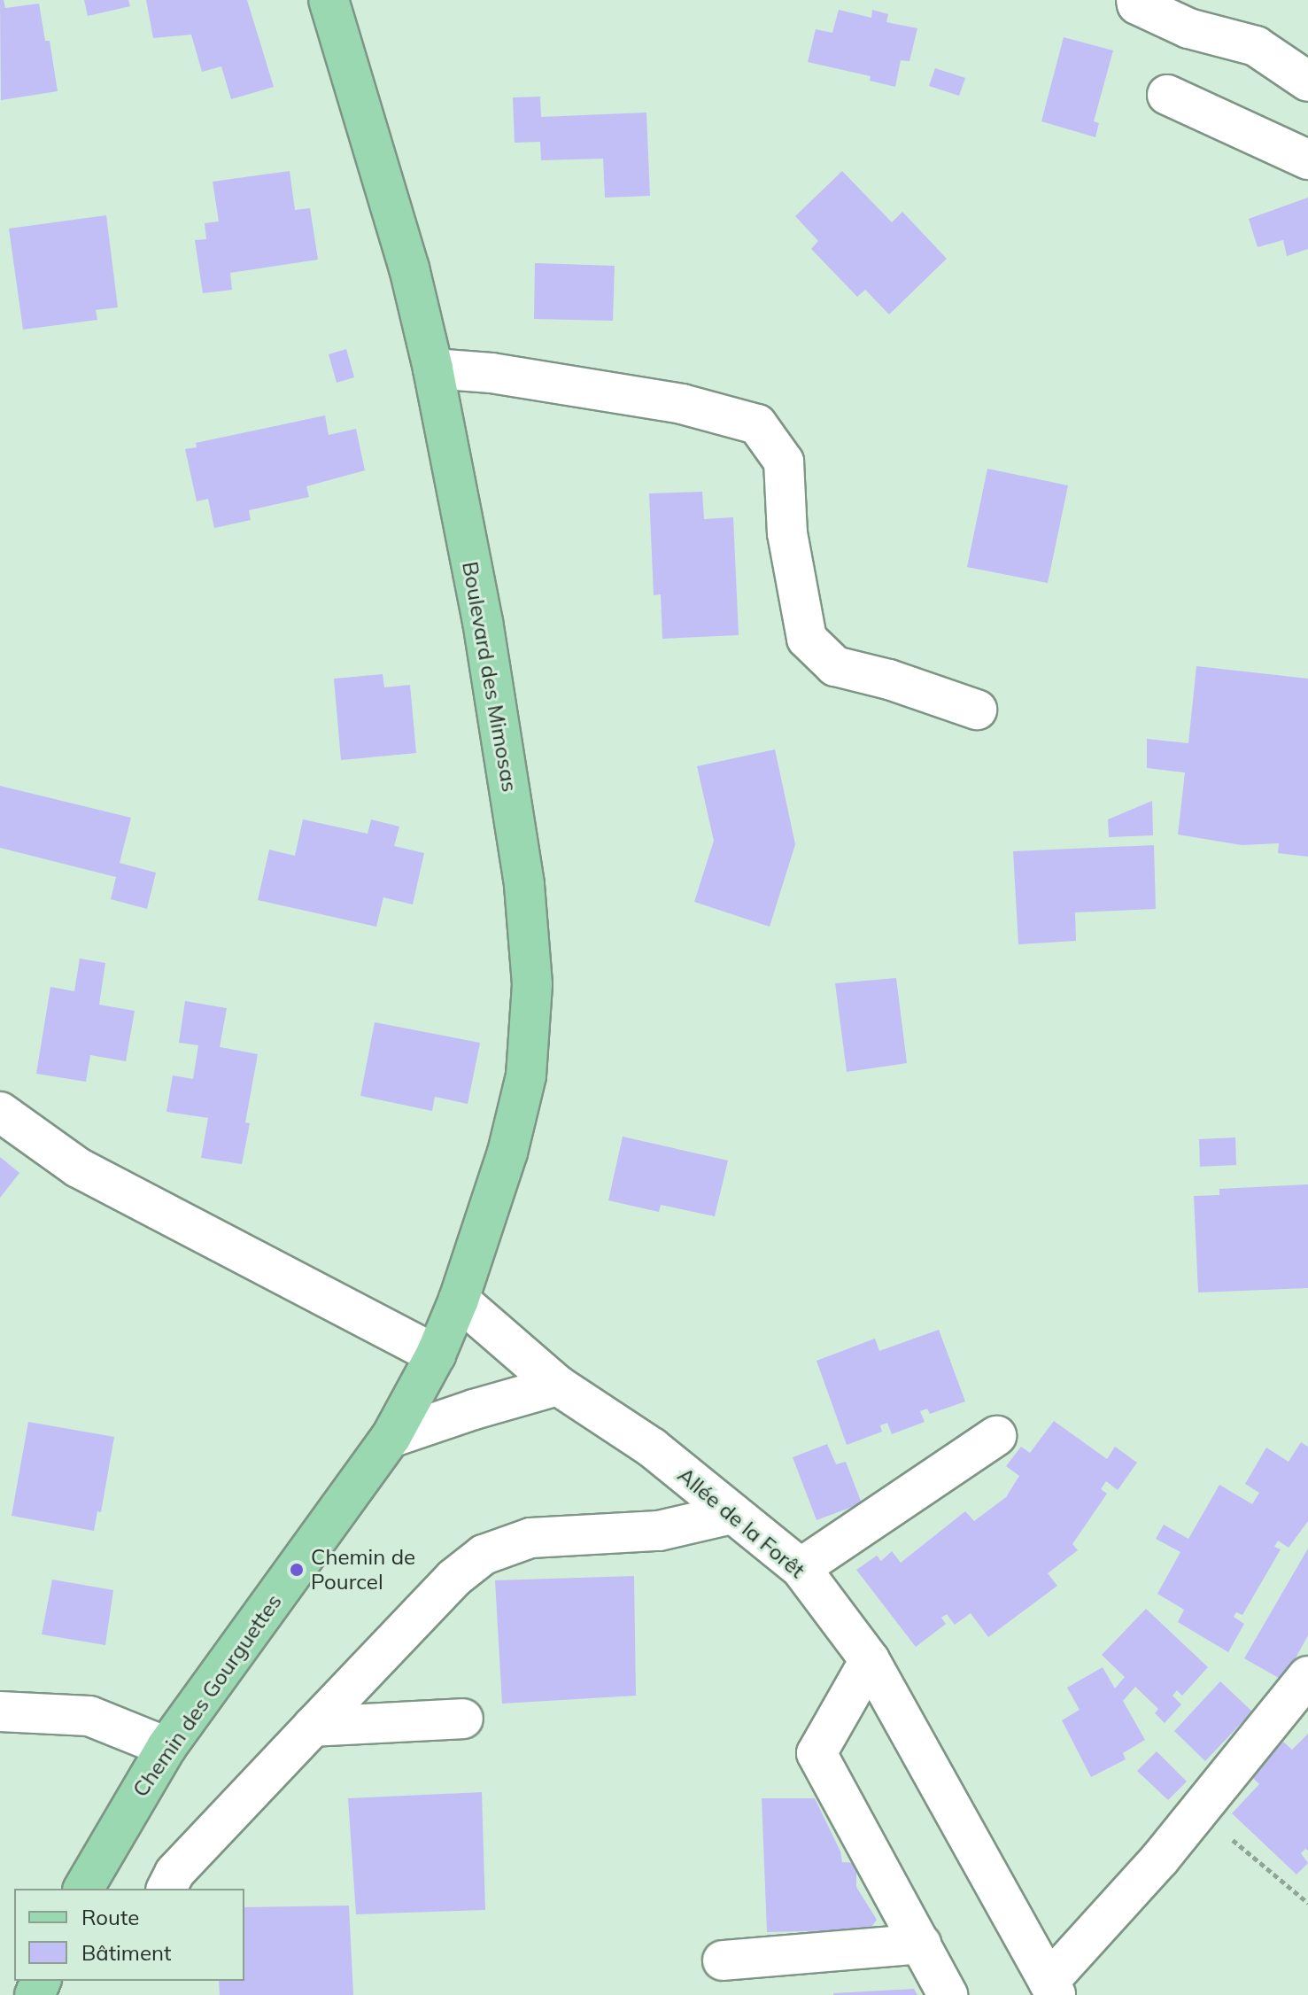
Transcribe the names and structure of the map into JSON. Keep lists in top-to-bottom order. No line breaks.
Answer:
{"streets":{"main road":["Boulevard des Mimosas","Chemin des Gourguettes"],"street":["Allée de la Forêt"]},"crossings":[["Boulevard des Mimosas","Allée de la Forêt"],["Boulevard des Mimosas","Chemin des Gourguettes"]],"places":["Chemin de Pourcel"],"legend":["Route","Bâtiment"]}
